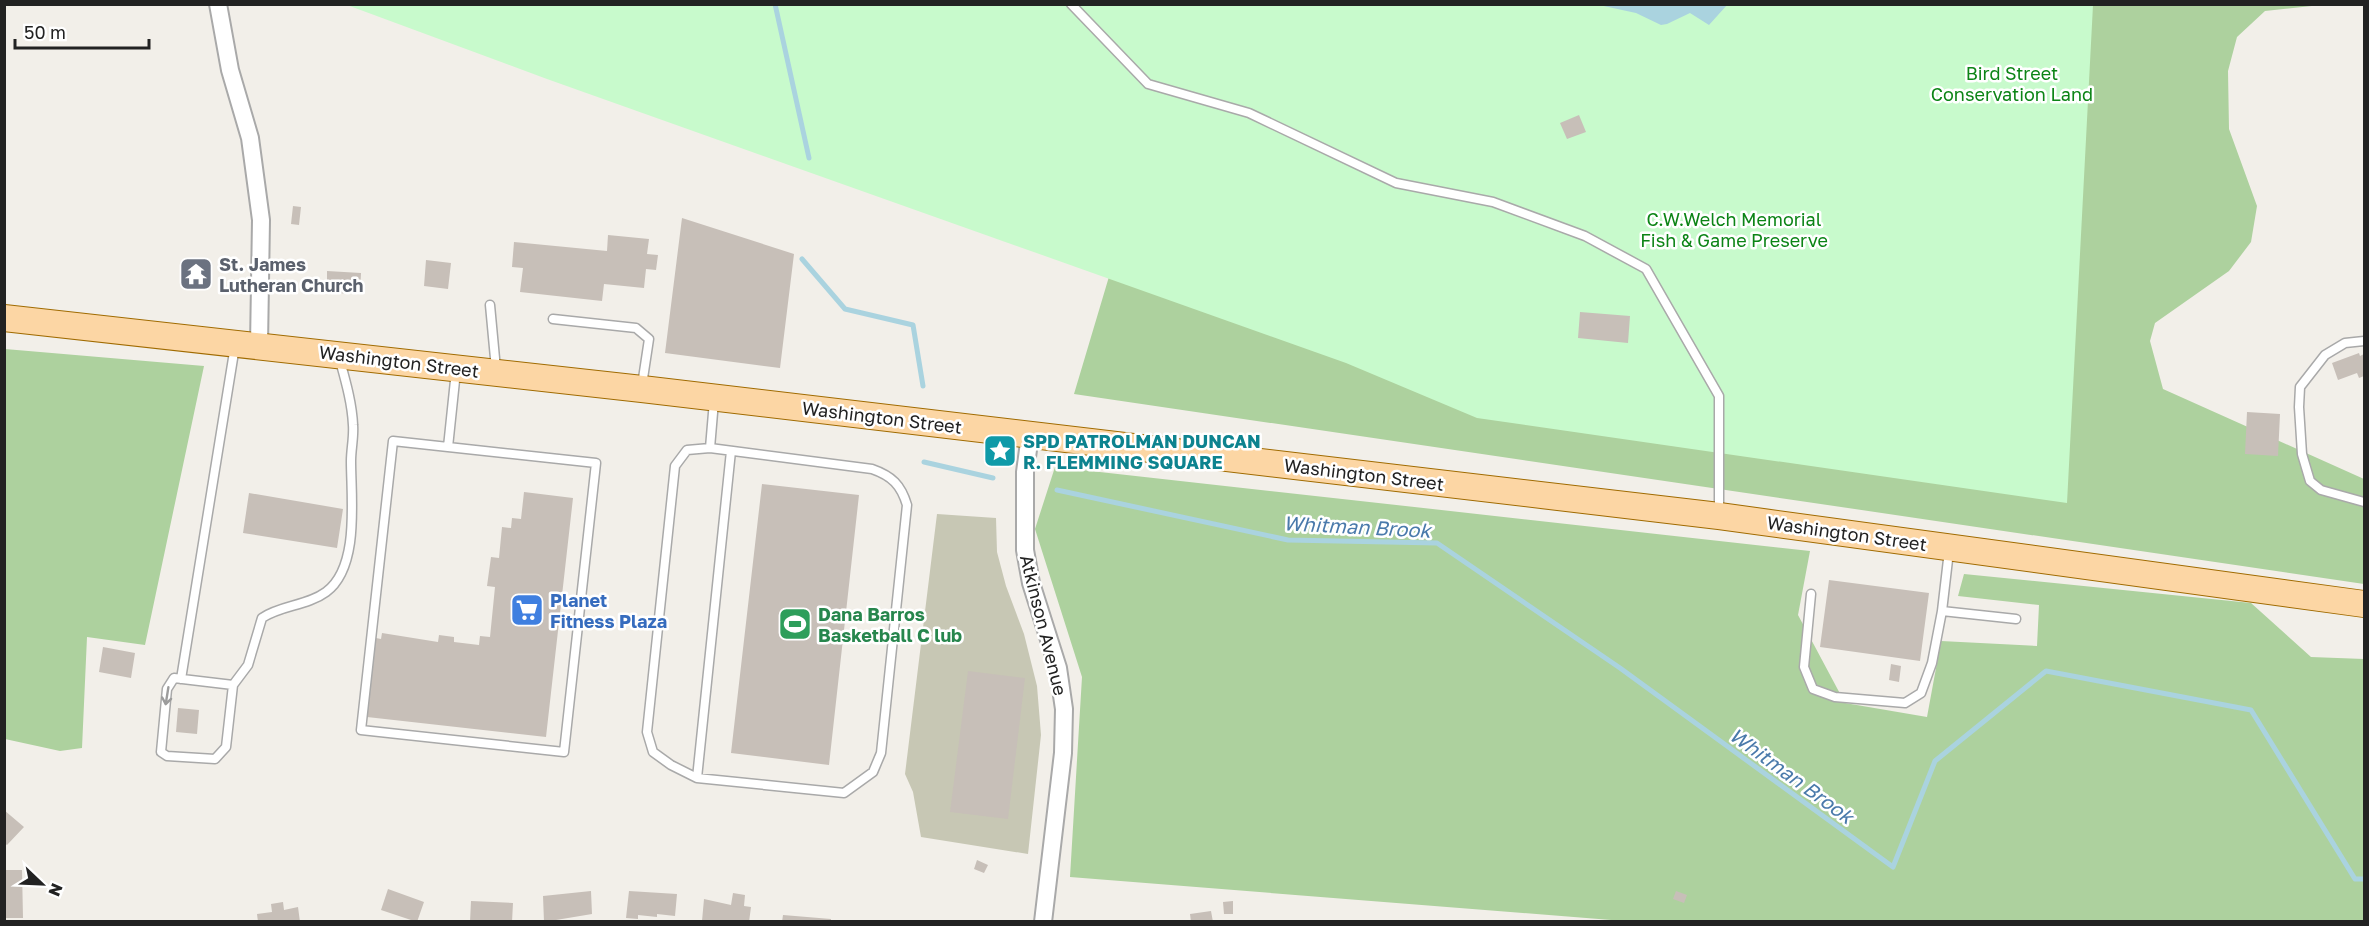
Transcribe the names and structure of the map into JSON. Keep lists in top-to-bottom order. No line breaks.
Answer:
{"streets":{"main road":["Washington Street"],"street":["Atkinson Avenue"]},"crossings":[["Washington Street","Atkinson Avenue"]],"water":["Whitman Brook"],"parks":["Bird Street Conservation Land","C.W.Welch Memorial Fish & Game Preserve"],"places":{"temple":["St. James Lutheran Church"],"place":["SPD PATROLMAN DUNCAN R. FLEMMING SQUARE"],"supermarket":["Planet Fitness Plaza"],"sports":["Dana Barros Basketball C lub"]},"scale_bar":"50 m","north":"bottom right"}
